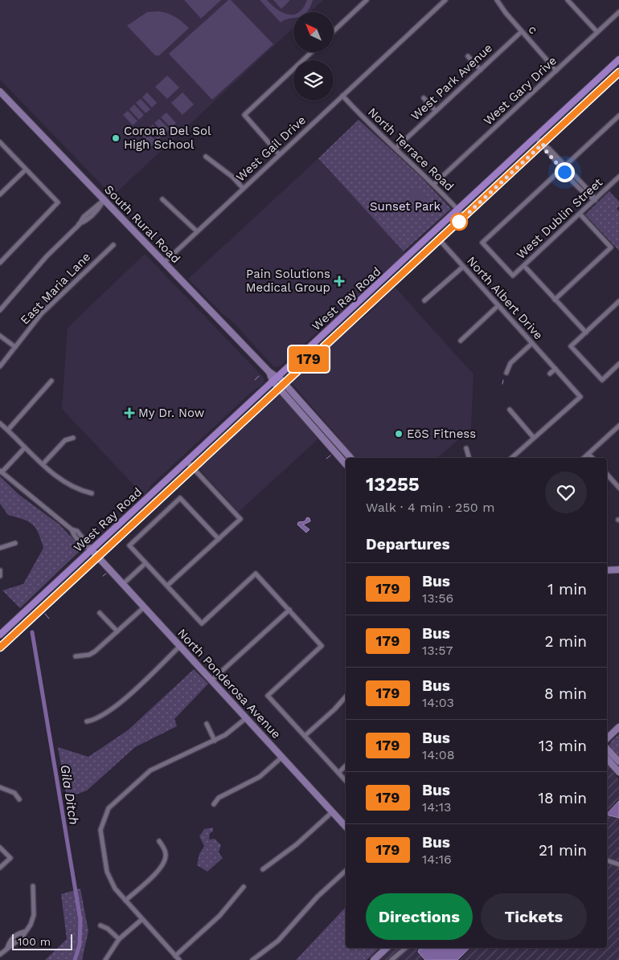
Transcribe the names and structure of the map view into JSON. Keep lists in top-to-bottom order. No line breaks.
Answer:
{"streets":{"main road":["South Rural Road","West Ray Road","North Ponderosa Avenue"],"street":["c","West Park Avenue","West Gary Drive","West Gail Drive","North Terrace Road","West Dublin Street","East Maria Lane","North Albert Drive"]},"crossings":[["c","West Park Avenue"],["c","West Gary Drive"],["West Park Avenue","North Terrace Road"],["West Gary Drive","North Terrace Road"],["West Gail Drive","North Terrace Road"],["West Gail Drive","South Rural Road"],["North Terrace Road","West Ray Road"],["South Rural Road","West Ray Road"],["North Albert Drive","West Ray Road"],["West Ray Road","North Ponderosa Avenue"]],"water":["Gila Ditch"],"parks":["Sunset Park"],"places":{"other":["Corona Del Sol High School","EōS Fitness"],"health":["Pain Solutions Medical Group","My Dr. Now"]},"lines":["bus line 179"],"scale_bar":"100 m","north":"top left","page":{"on_map":"179","heading":[["13255","Walk · 4 min · 250 m"],"Departures"],"list":[{"mark":"179","name":"Bus","note":"13:56","value":"1 min"},{"mark":"179","name":"Bus","note":"13:57","value":"2 min"},{"mark":"179","name":"Bus","note":"14:03","value":"8 min"},{"mark":"179","name":"Bus","note":"14:08","value":"13 min"},{"mark":"179","name":"Bus","note":"14:13","value":"18 min"},{"mark":"179","name":"Bus","note":"14:16","value":"21 min"}],"buttons":["Directions","Tickets"],"scale":"100 m"}}
